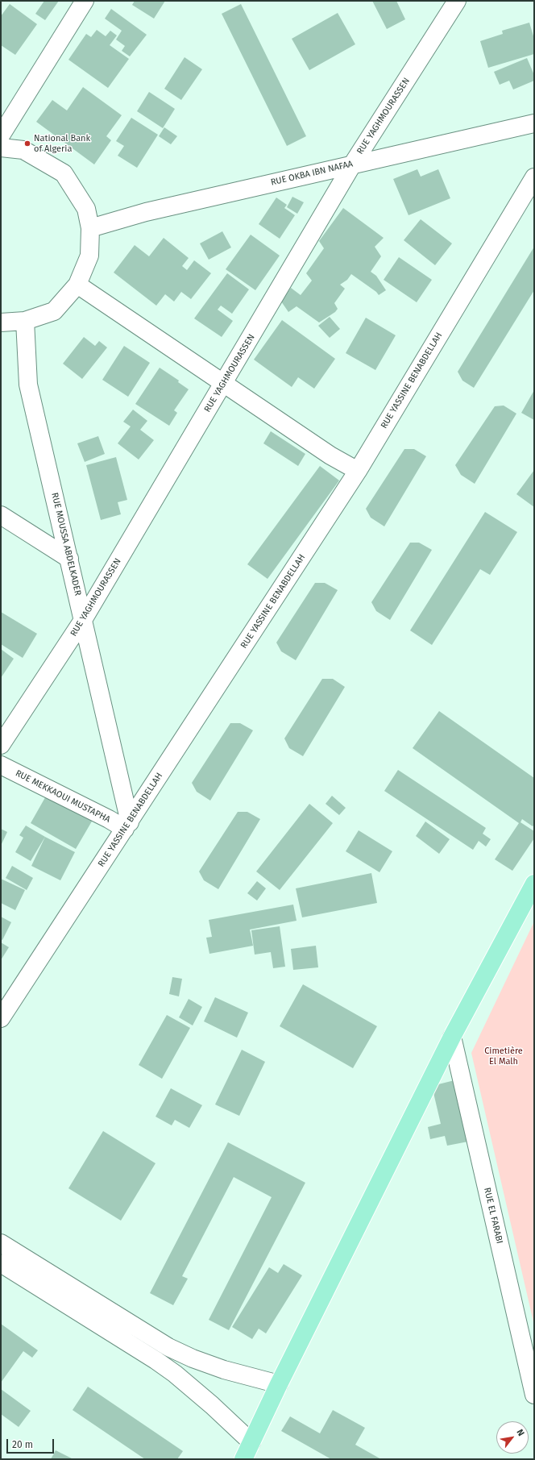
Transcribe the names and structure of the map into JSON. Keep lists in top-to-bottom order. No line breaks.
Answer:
{"streets":{"street":["RUE YAGHMOURASSEN","RUE OKBA IBN NAFAA","RUE YASSINE BENABDELLAH","RUE MOUSSA ABDELKADER","RUE MEKKAOUI MUSTAPHA","RUE EL FARABI"]},"crossings":[["RUE YAGHMOURASSEN","RUE OKBA IBN NAFAA"],["RUE YAGHMOURASSEN","RUE MOUSSA ABDELKADER"],["RUE YASSINE BENABDELLAH","RUE MOUSSA ABDELKADER"],["RUE YASSINE BENABDELLAH","RUE MEKKAOUI MUSTAPHA"],["RUE MOUSSA ABDELKADER","RUE MEKKAOUI MUSTAPHA"]],"parks":["Cimetière El Malh"],"places":["National Bank of Algeria"],"scale_bar":"20 m","north":"top right"}
